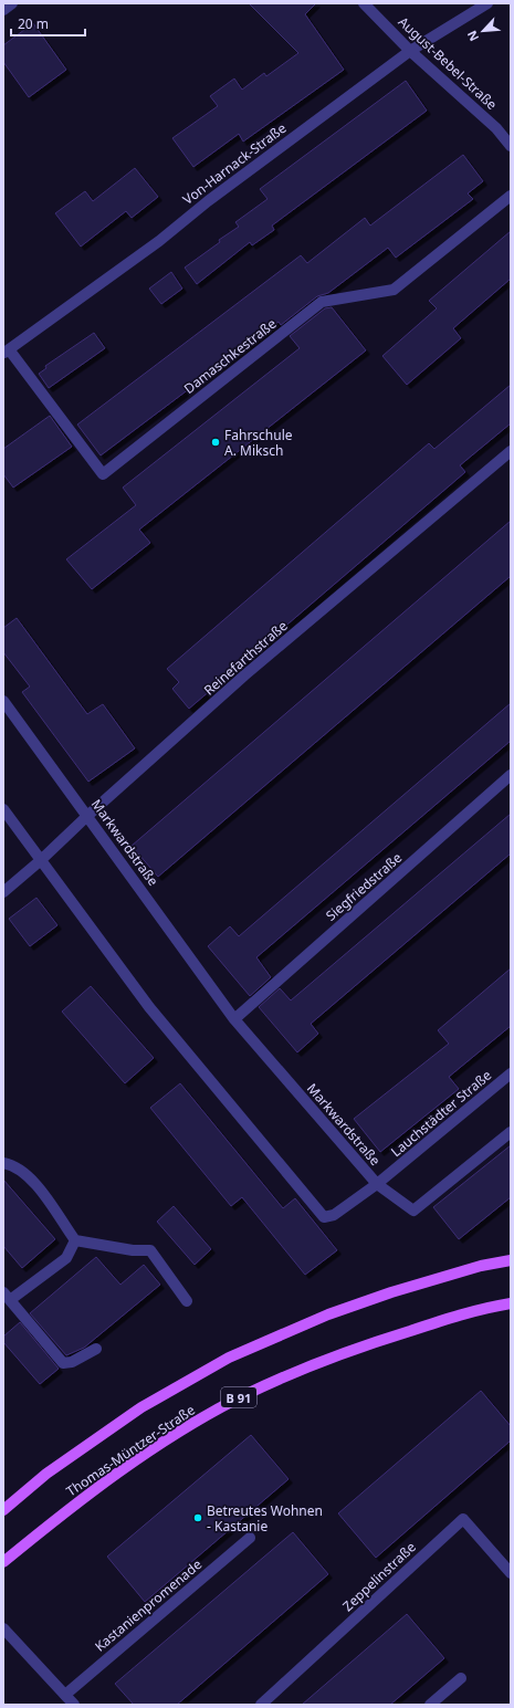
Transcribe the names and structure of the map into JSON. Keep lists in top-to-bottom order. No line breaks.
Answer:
{"streets":{"main road":["B 91","Thomas-Müntzer-Straße"],"street":["August-Bebel-Straße","Von-Harnack-Straße","Damaschkestraße","Reinefarthstraße","Markwardstraße","Siegfriedstraße","Lauchstädter Straße","Zeppelinstraße","Kastanienpromenade"]},"crossings":[["August-Bebel-Straße","Von-Harnack-Straße"],["Von-Harnack-Straße","Damaschkestraße"],["Reinefarthstraße","Markwardstraße"],["Markwardstraße","Siegfriedstraße"],["Markwardstraße","Lauchstädter Straße"]],"places":["Fahrschule A. Miksch","Betreutes Wohnen - Kastanie"],"scale_bar":"20 m","north":"bottom left"}
